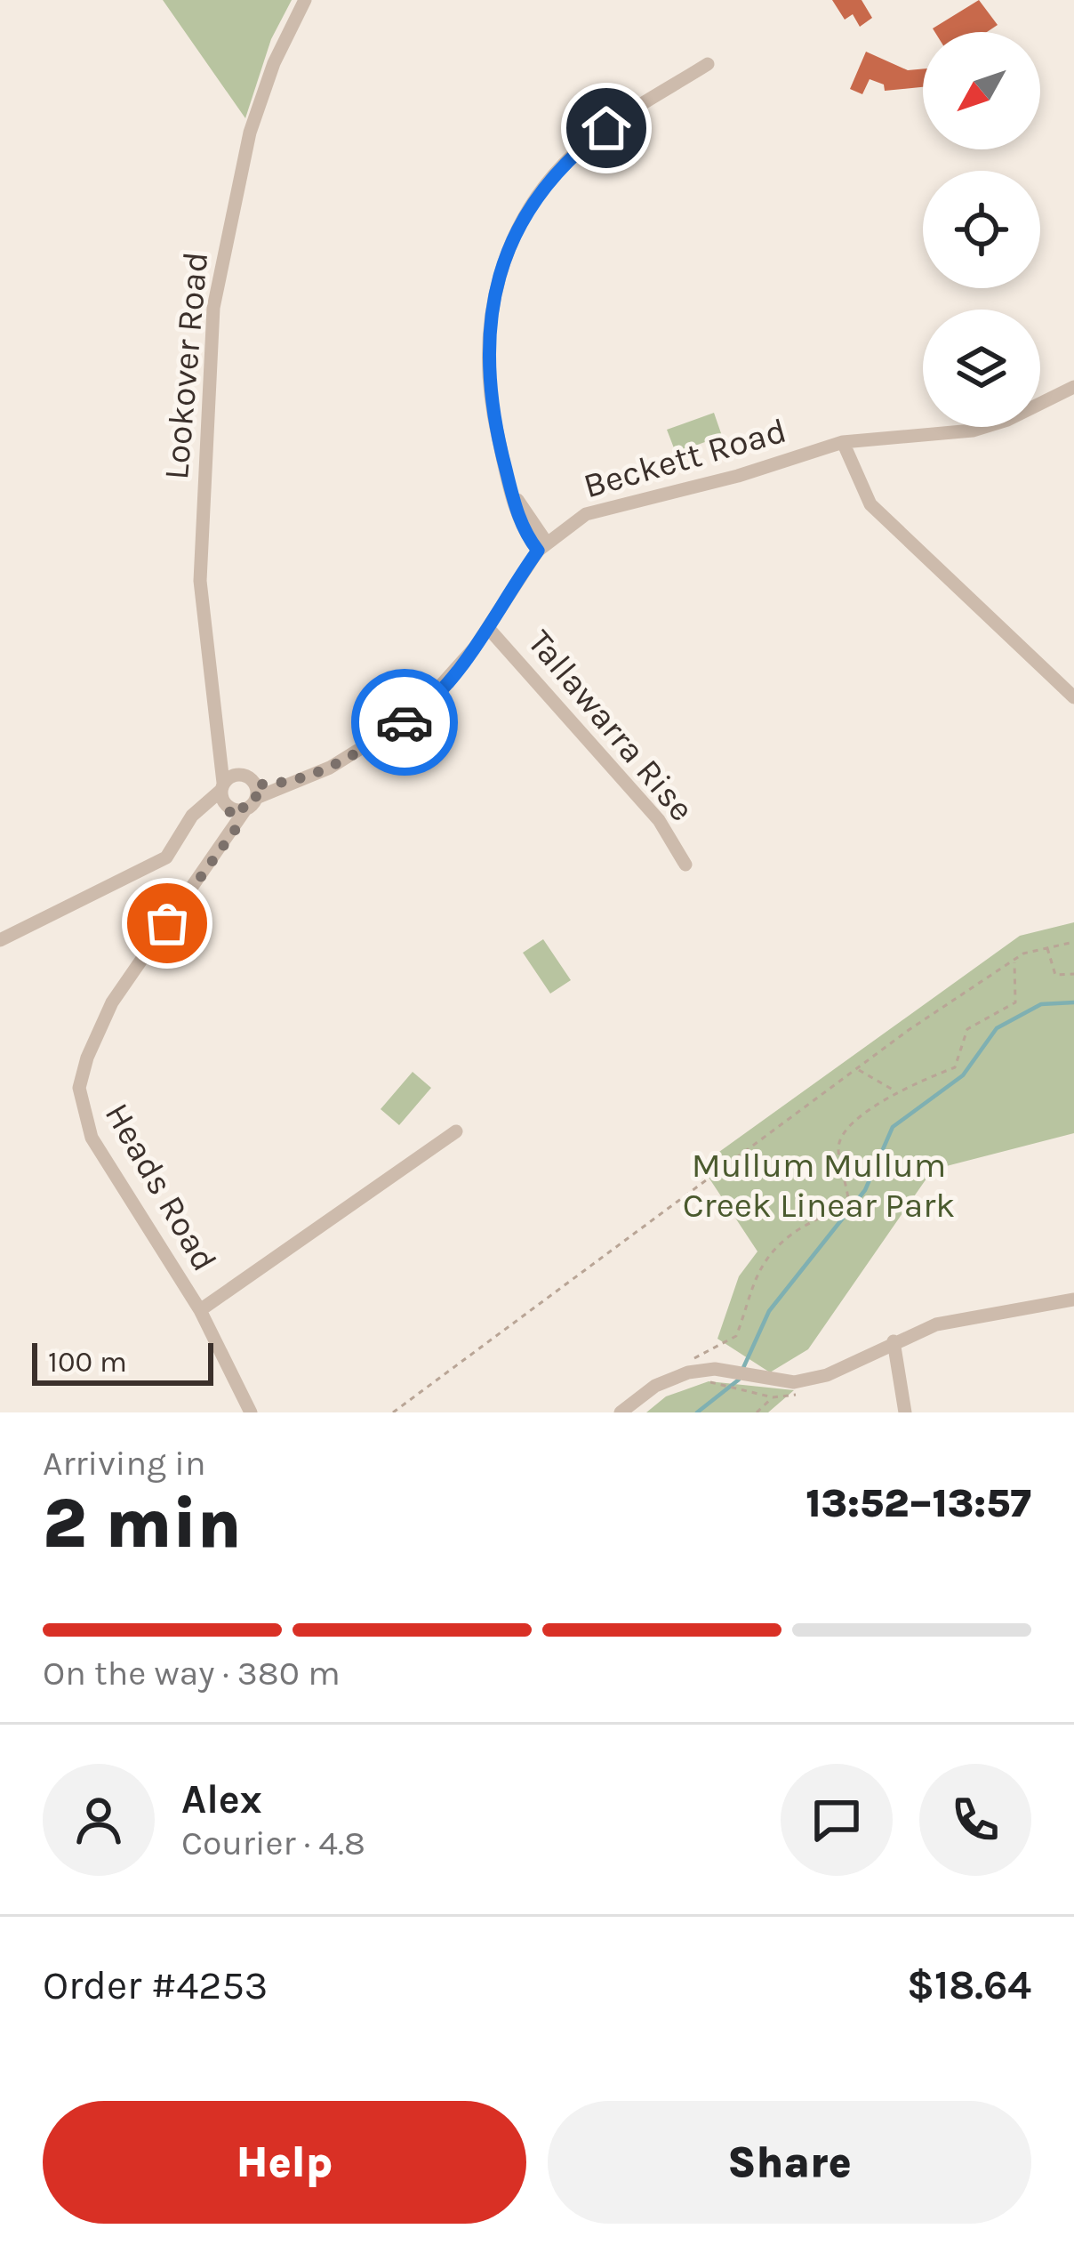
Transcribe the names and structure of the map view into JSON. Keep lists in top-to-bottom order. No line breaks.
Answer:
{"streets":{"street":["Lookover Road","Beckett Road","Tallawarra Rise","Heads Road"]},"crossings":[["Beckett Road","Tallawarra Rise"],["Beckett Road","Heads Road"]],"parks":["Mullum Mullum Creek Linear Park"],"scale_bar":"100 m","north":"bottom left","page":{"scale":"100 m","heading":["2 min","Arriving in","13:52–13:57"],"panel":["Alex","Courier · 4.8","Order #4253","$18.64"],"bar":"On the way · 380 m","buttons":["Help","Share"]}}
